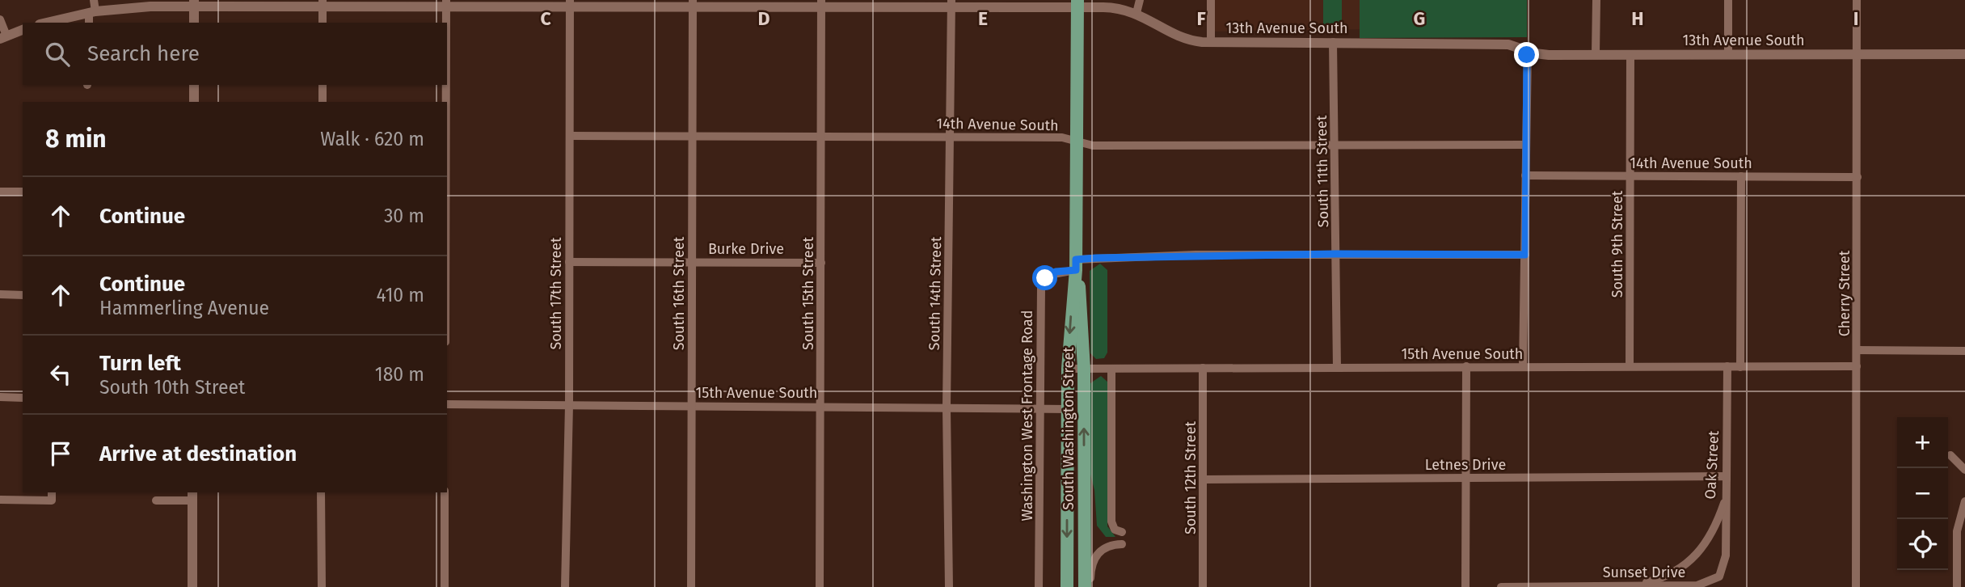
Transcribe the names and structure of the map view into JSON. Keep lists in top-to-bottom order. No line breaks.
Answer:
{"streets":{"main road":["South Washington Street"],"street":["13th Avenue South","14th Avenue South","South 11th Street","South 9th Street","Burke Drive","South 17th Street","South 16th Street","South 15th Street","South 14th Street","Cherry Street","15th Avenue South","Washington West Frontage Road","Letnes Drive","Oak Street","South 12th Street","Sunset Drive"]},"crossings":[["13th Avenue South","South 11th Street"],["13th Avenue South","South 9th Street"],["13th Avenue South","South 17th Street"],["13th Avenue South","South 16th Street"],["13th Avenue South","South 15th Street"],["13th Avenue South","South 14th Street"],["13th Avenue South","Cherry Street"],["13th Avenue South","South Washington Street"],["14th Avenue South","South 11th Street"],["14th Avenue South","South 9th Street"],["14th Avenue South","South 17th Street"],["14th Avenue South","South 16th Street"],["14th Avenue South","South 15th Street"],["14th Avenue South","South 14th Street"],["14th Avenue South","Cherry Street"],["14th Avenue South","South Washington Street"],["South 11th Street","15th Avenue South"],["South 11th Street","Washington West Frontage Road"],["South 9th Street","15th Avenue South"],["Burke Drive","South 17th Street"],["Burke Drive","South 16th Street"],["Burke Drive","South 15th Street"],["South 17th Street","15th Avenue South"],["South 16th Street","15th Avenue South"],["South 15th Street","15th Avenue South"],["South 14th Street","15th Avenue South"],["Cherry Street","15th Avenue South"],["15th Avenue South","Washington West Frontage Road"],["15th Avenue South","South Washington Street"],["15th Avenue South","Oak Street"],["15th Avenue South","South 12th Street"],["Washington West Frontage Road","South Washington Street"],["Letnes Drive","Oak Street"],["Letnes Drive","South 12th Street"],["Letnes Drive","Sunset Drive"],["Oak Street","Sunset Drive"]],"page":{"search":"Search here","heading":["8 min","Walk · 620 m"],"list":[["Continue","30 m"],["Continue","Hammerling Avenue","410 m"],["Turn left","South 10th Street","180 m"],"Arrive at destination"],"map_buttons":["+","−"]},"grid":{"columns":["C","D","E","F","G","H","I"]}}
